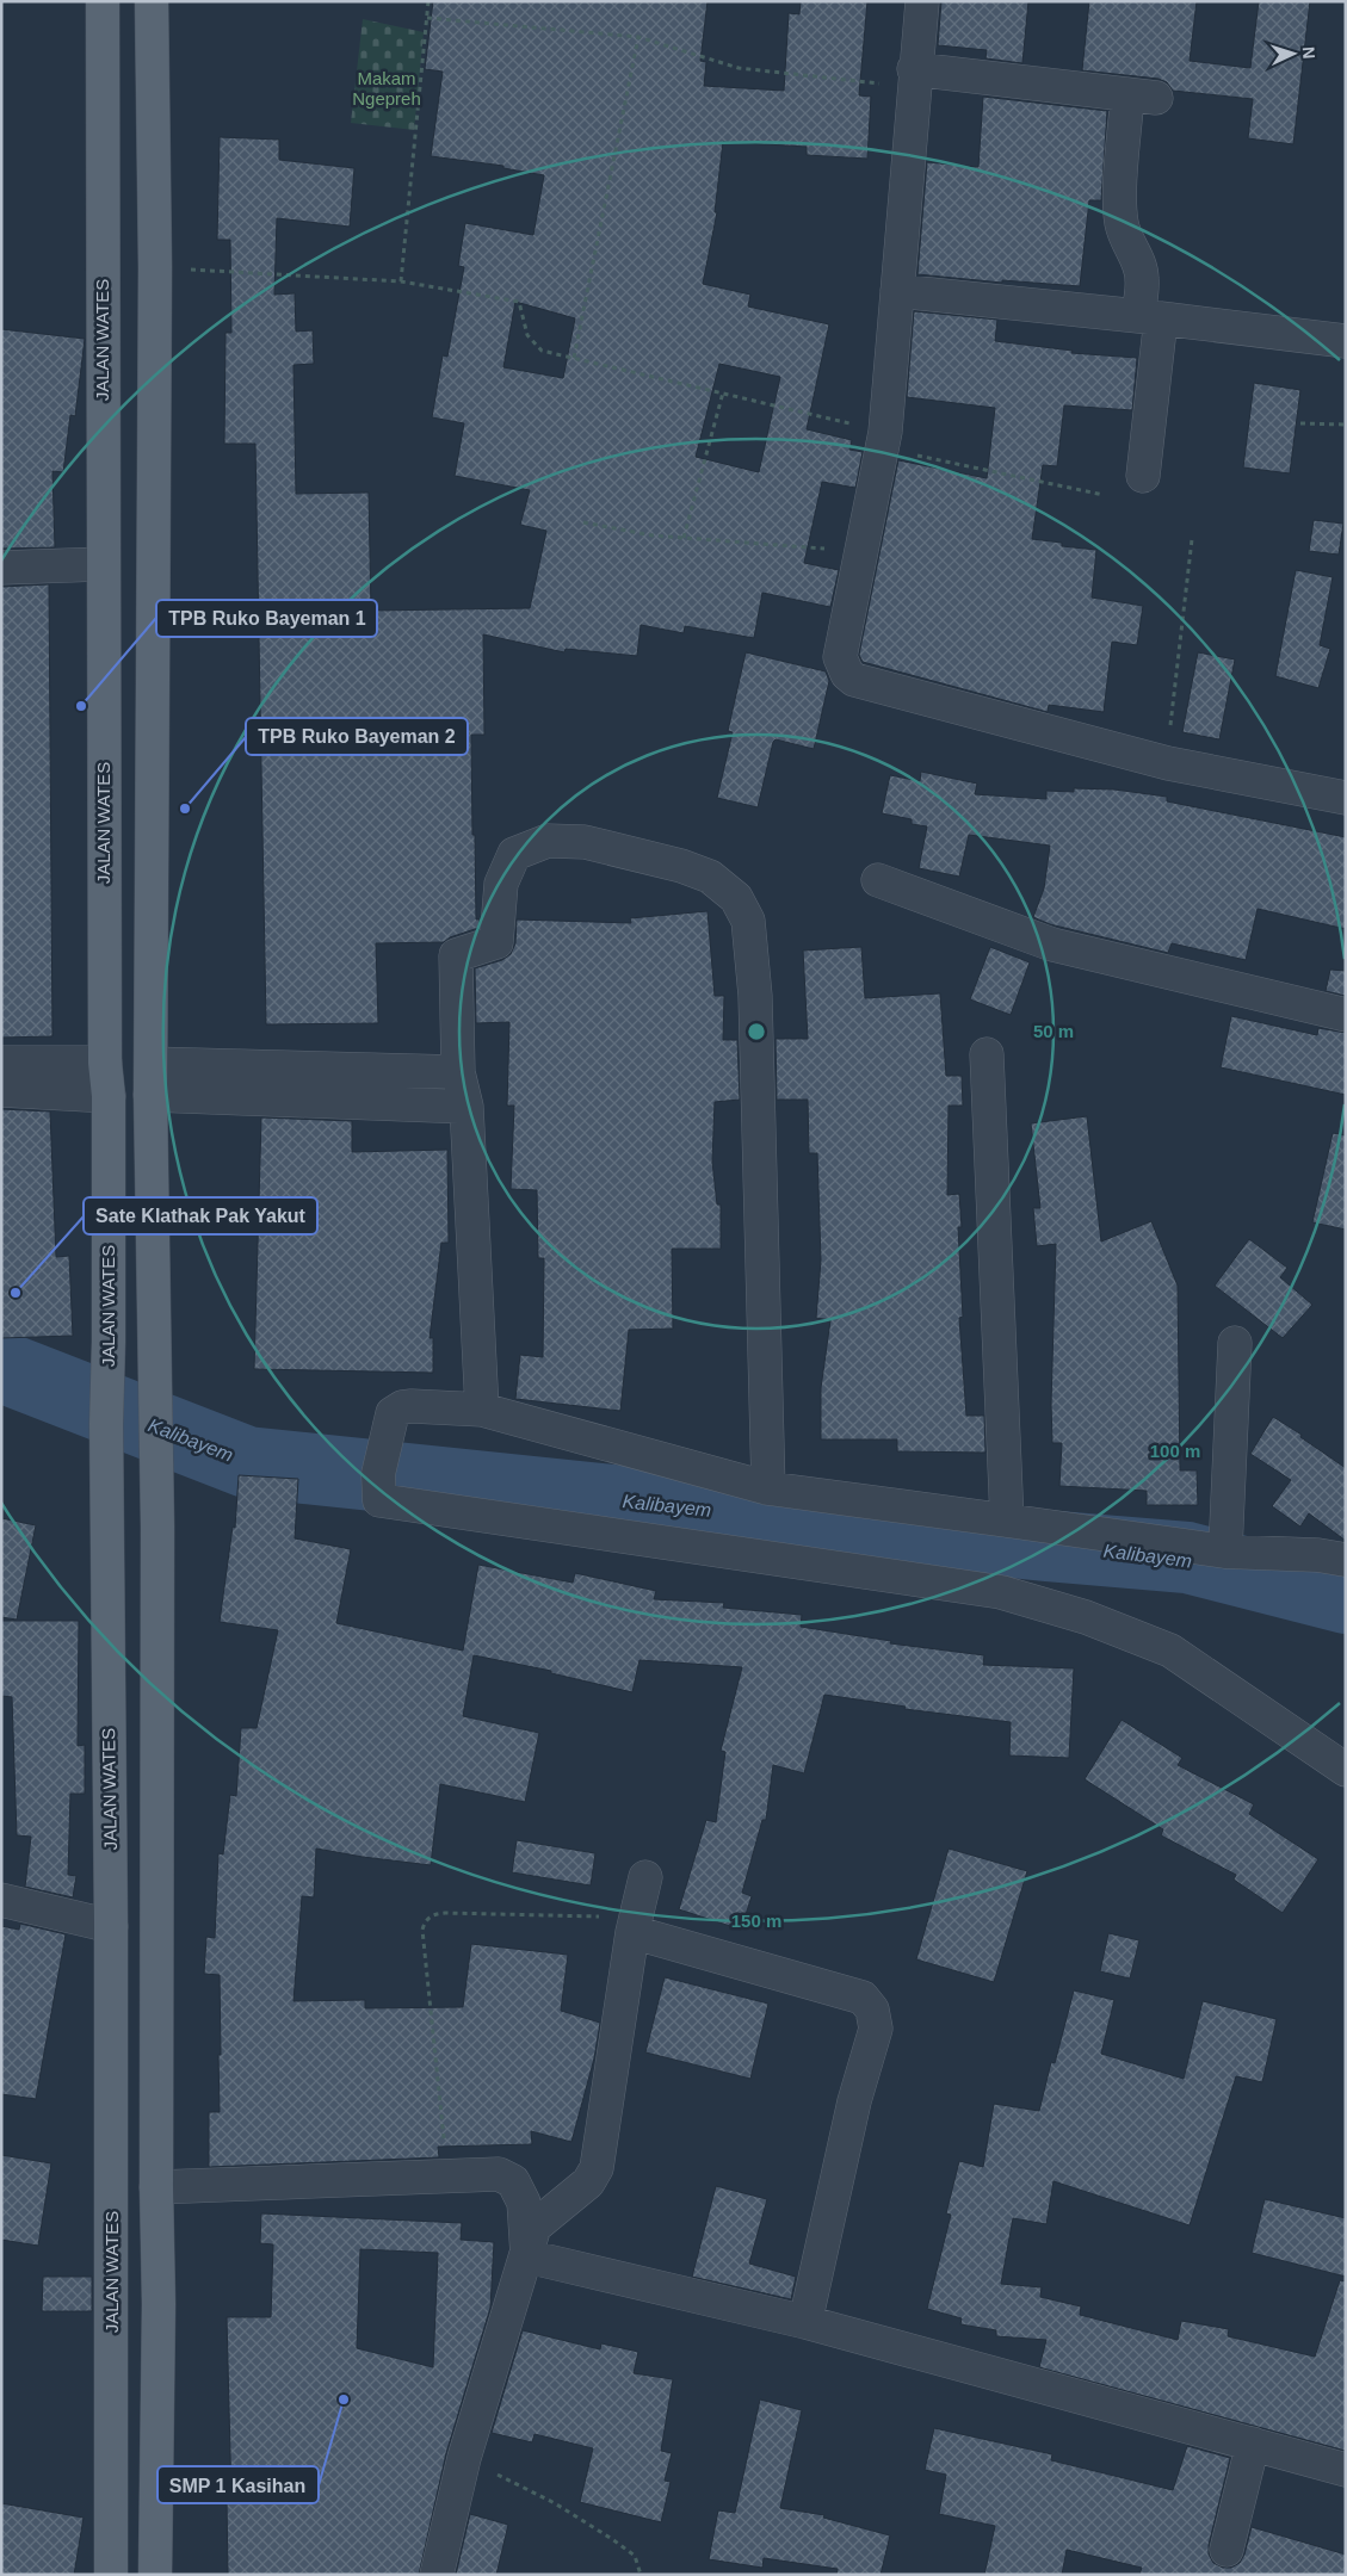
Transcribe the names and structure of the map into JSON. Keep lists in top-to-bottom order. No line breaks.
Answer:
{"streets":{"main road":["JALAN WATES"]},"water":["Kalibayem"],"parks":["Makam Ngepreh"],"places":["TPB Ruko Bayeman 1","TPB Ruko Bayeman 2","Sate Klathak Pak Yakut","SMP 1 Kasihan"],"north":"right","rings":["50 m","100 m","150 m"]}
